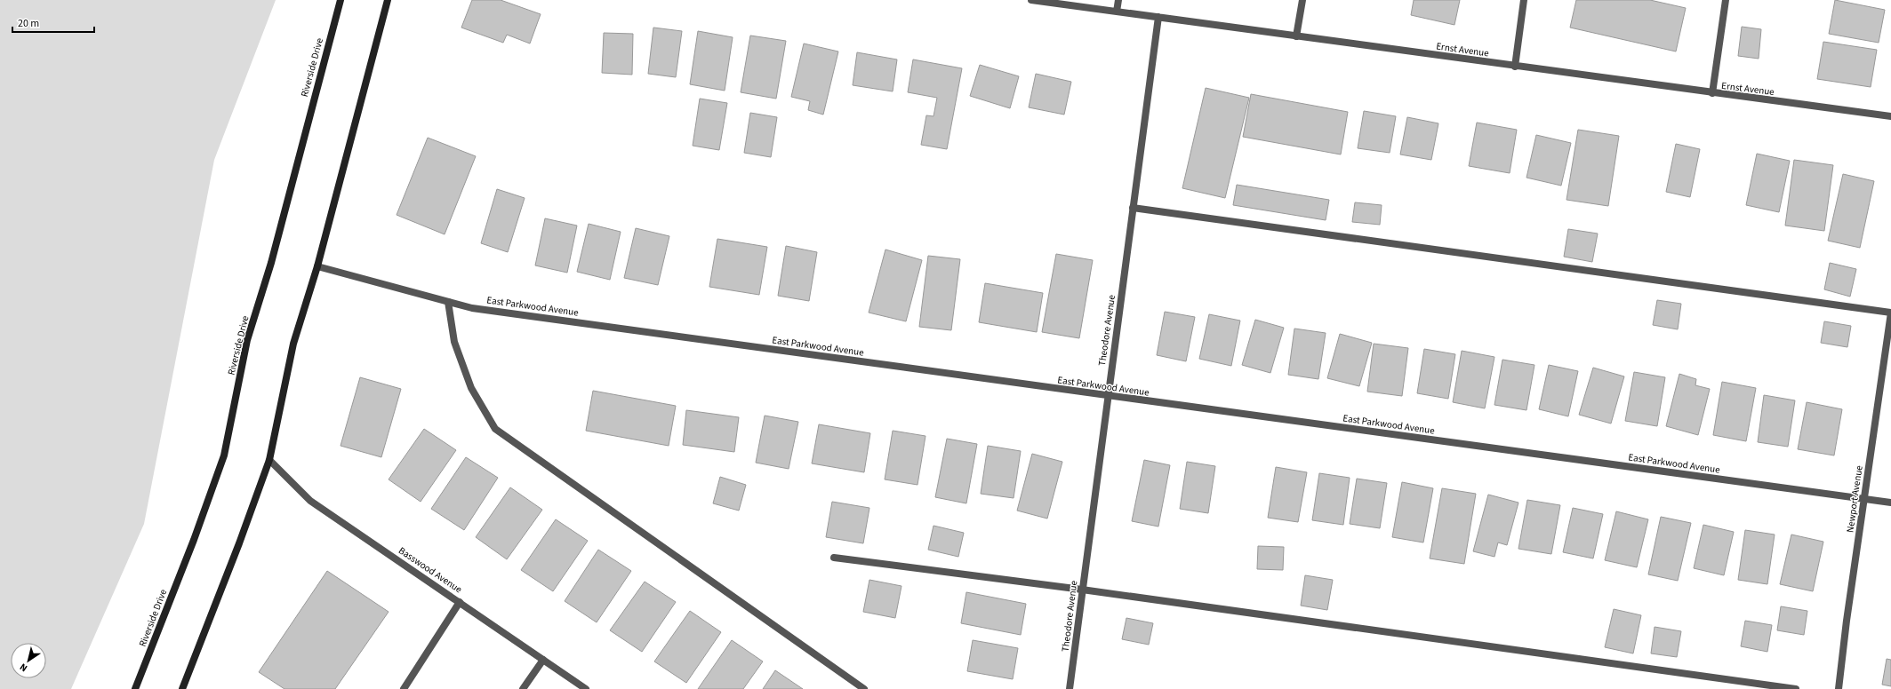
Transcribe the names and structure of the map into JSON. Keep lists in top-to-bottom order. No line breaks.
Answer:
{"streets":{"main road":["Riverside Drive"],"street":["Ernst Avenue","East Parkwood Avenue","Theodore Avenue","Newport Avenue","Basswood Avenue"]},"crossings":[["Ernst Avenue","Theodore Avenue"],["East Parkwood Avenue","Theodore Avenue"],["East Parkwood Avenue","Newport Avenue"]],"scale_bar":"20 m","north":"bottom left"}
